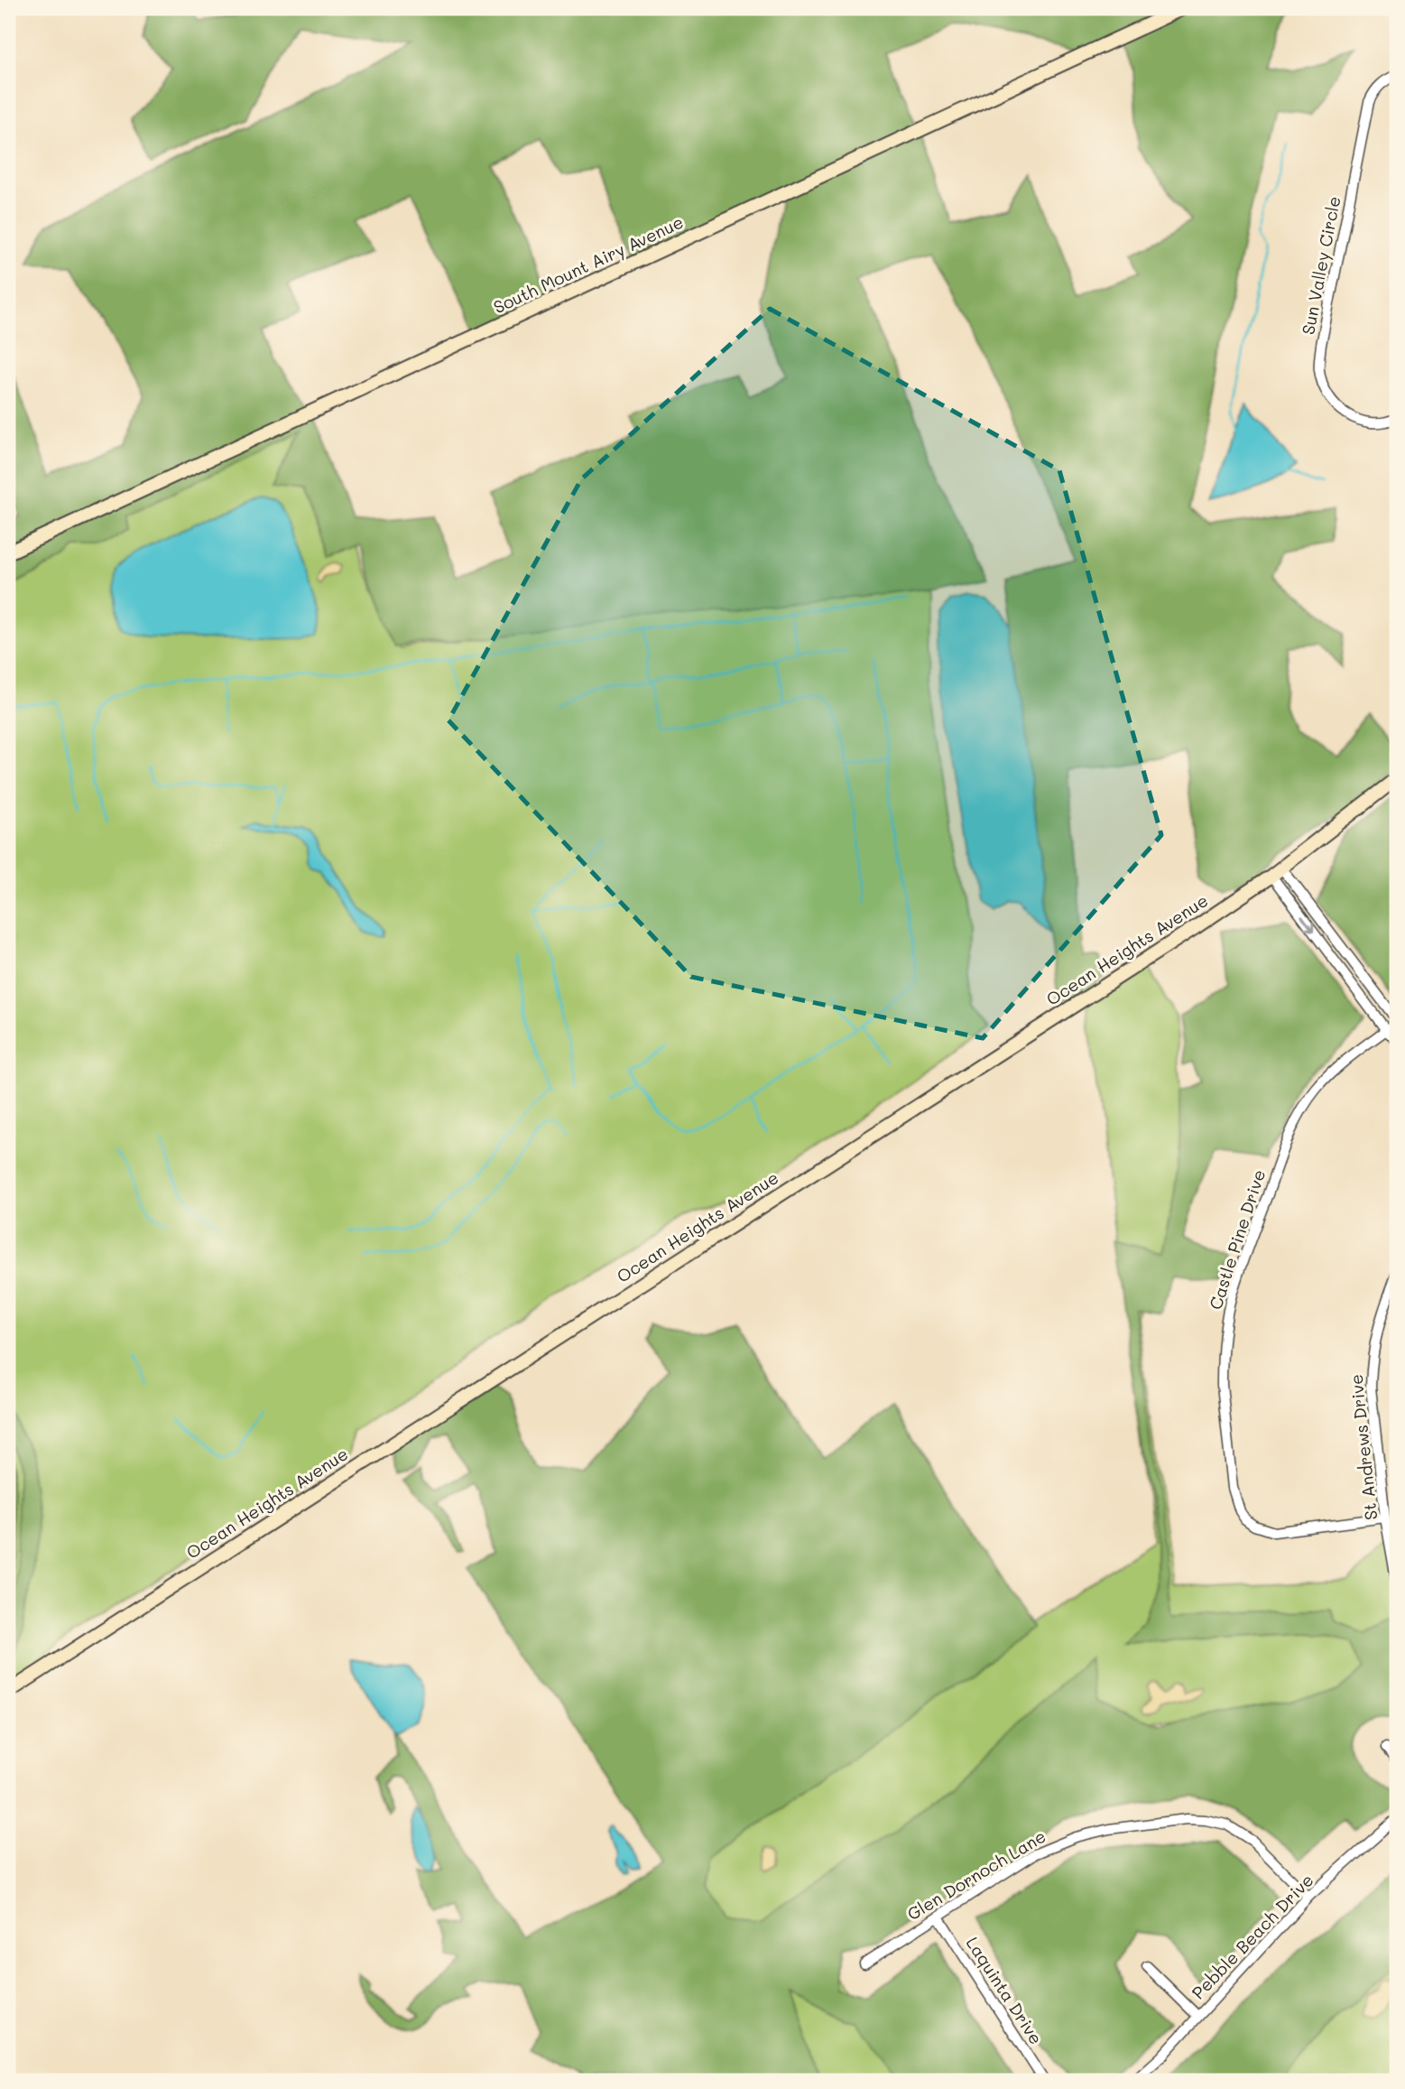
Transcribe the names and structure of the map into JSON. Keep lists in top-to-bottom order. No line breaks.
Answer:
{"streets":{"main road":["South Mount Airy Avenue","Ocean Heights Avenue"],"street":["Sun Valley Circle","Castle Pine Drive","St Andrews Drive","Glen Dornoch Lane","Pebble Beach Drive","Laquinta Drive"]},"crossings":[["Castle Pine Drive","St Andrews Drive"],["Glen Dornoch Lane","Pebble Beach Drive"],["Glen Dornoch Lane","Laquinta Drive"]]}
